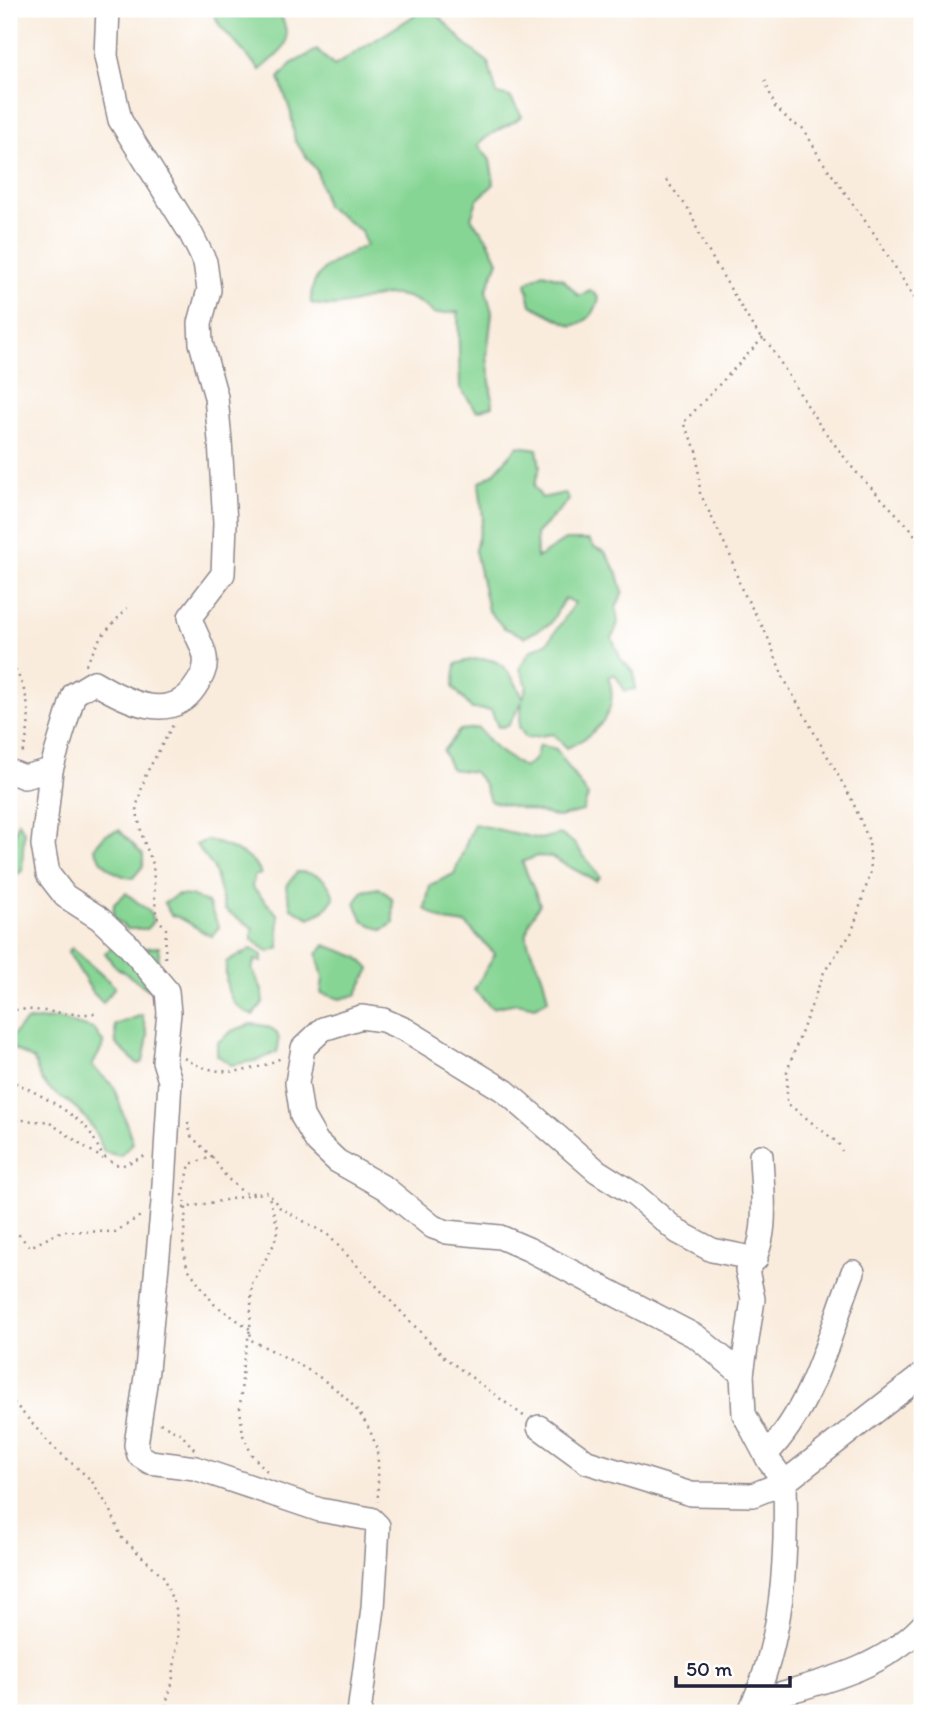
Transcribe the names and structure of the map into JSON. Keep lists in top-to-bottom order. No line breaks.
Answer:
{"scale_bar":"50 m"}
